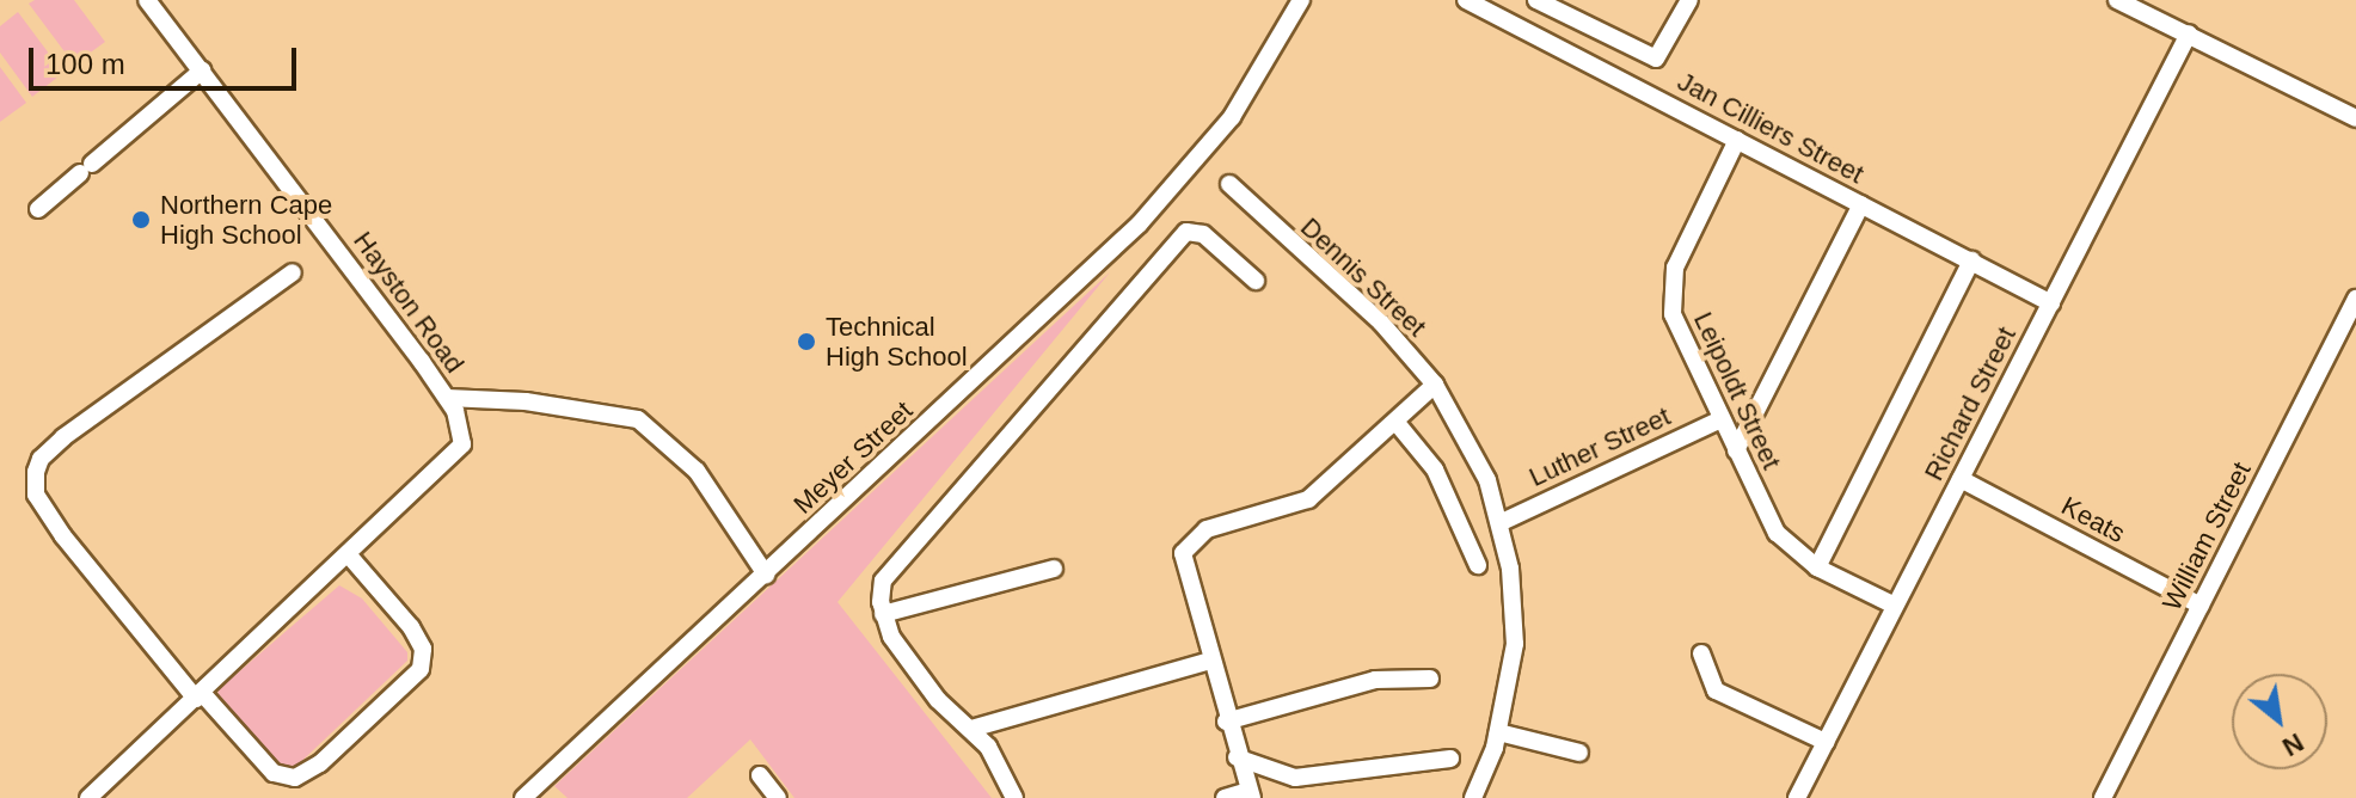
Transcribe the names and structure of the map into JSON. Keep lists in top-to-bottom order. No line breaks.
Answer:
{"streets":{"street":["Jan Cilliers Street","Dennis Street","Hayston Road","Leipoldt Street","Richard Street","Luther Street","Meyer Street","Keats","William Street"]},"crossings":[["Jan Cilliers Street","Leipoldt Street"],["Jan Cilliers Street","Richard Street"],["Dennis Street","Luther Street"],["Leipoldt Street","Richard Street"],["Leipoldt Street","Luther Street"],["Richard Street","Keats"],["Keats","William Street"]],"places":["Northern Cape High School","Technical High School"],"scale_bar":"100 m","north":"bottom right"}
